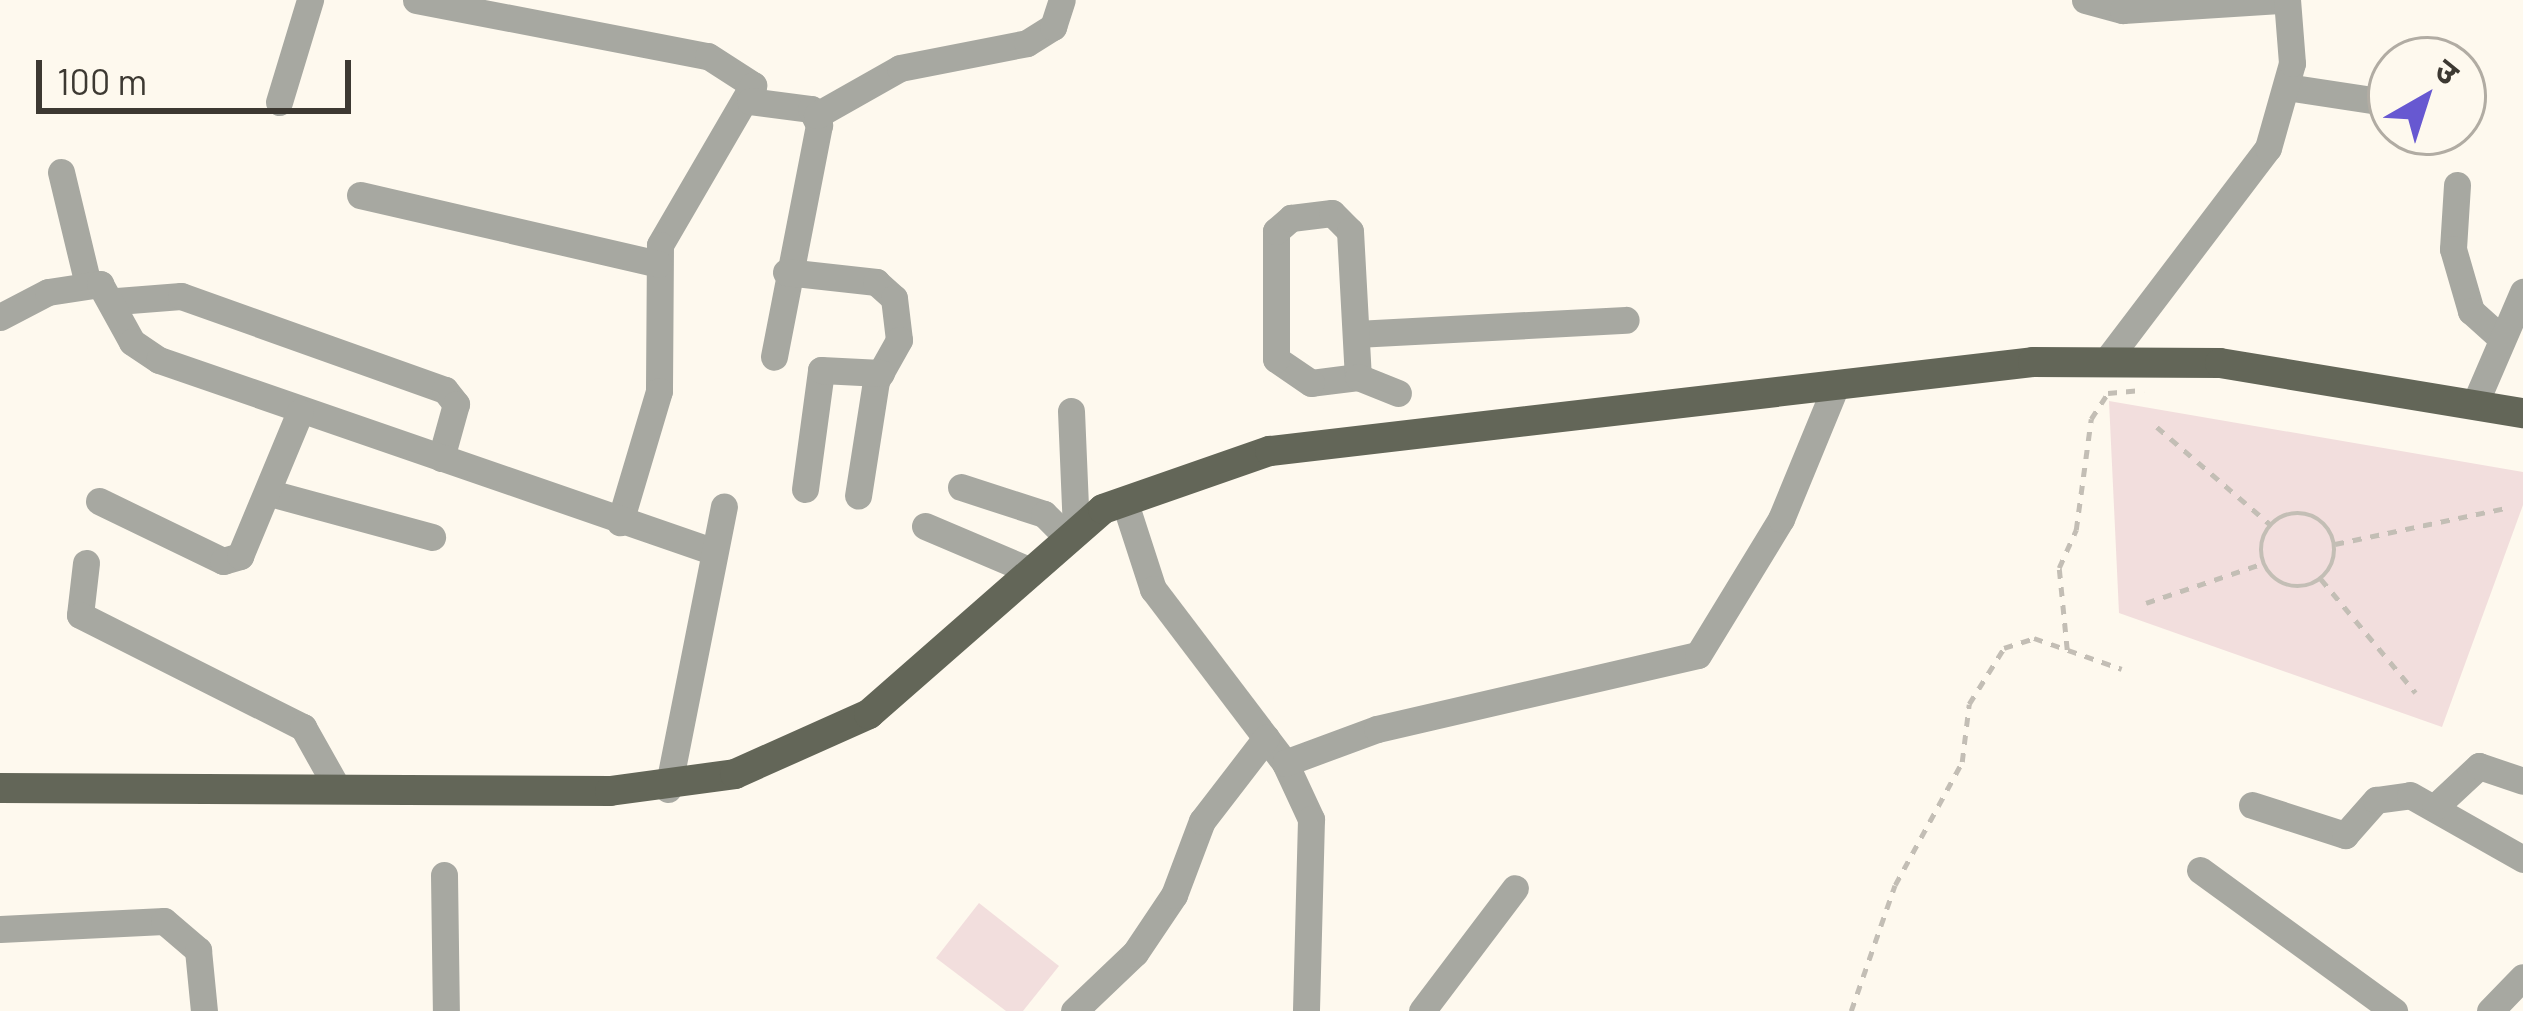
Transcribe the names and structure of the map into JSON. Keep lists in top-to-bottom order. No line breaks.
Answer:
{"scale_bar":"100 m","north":"top right"}
